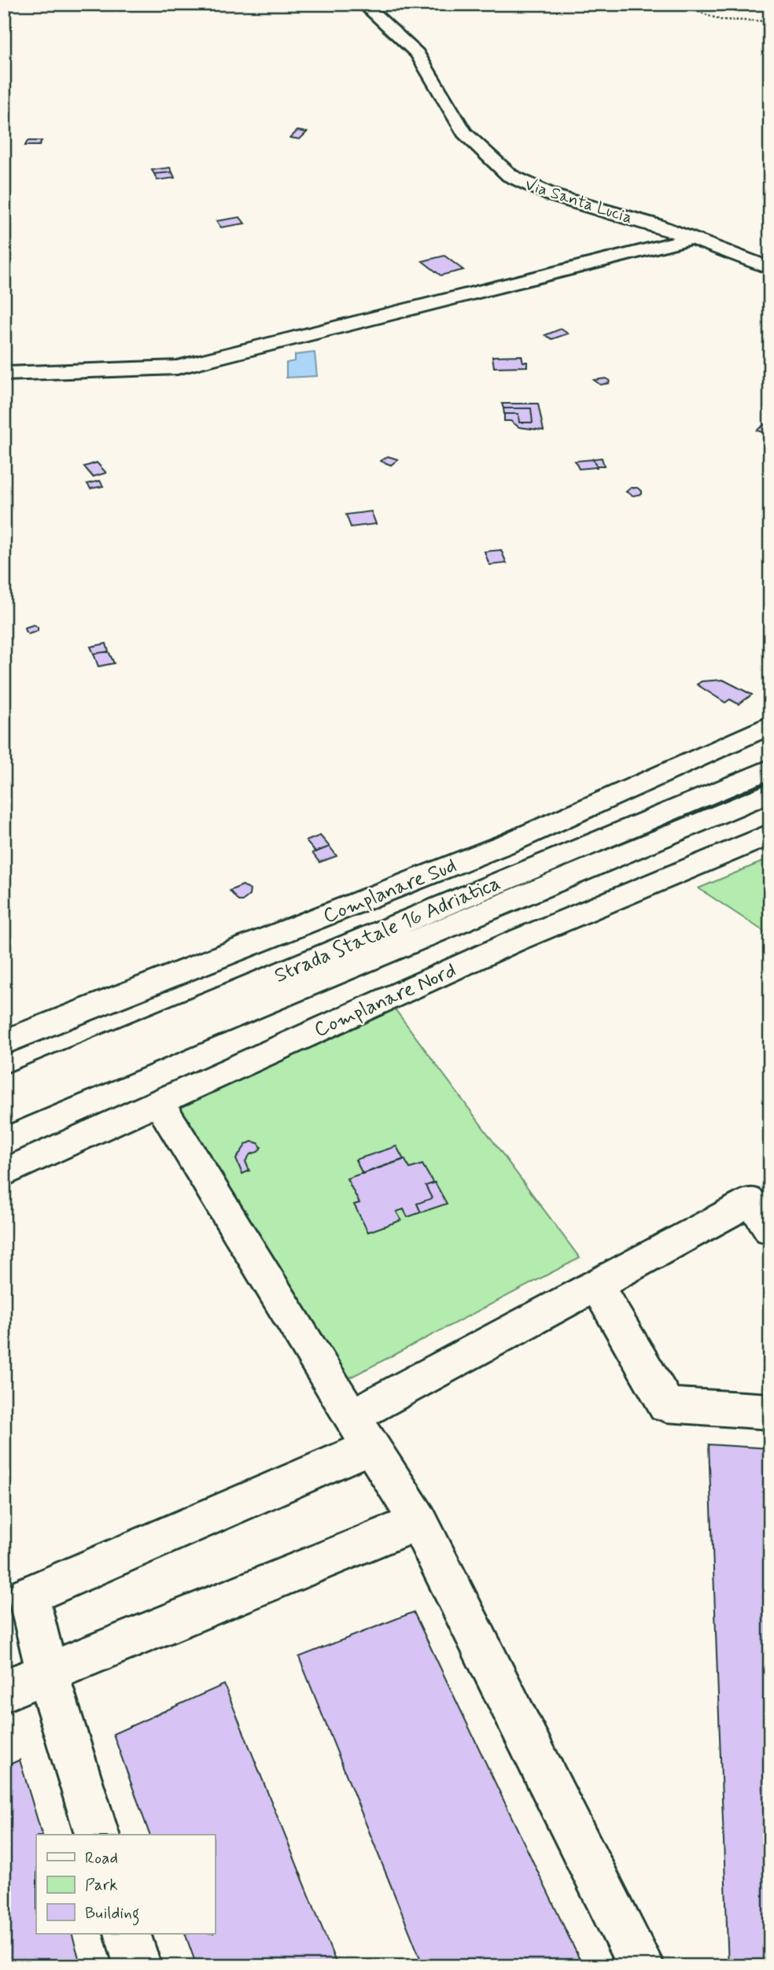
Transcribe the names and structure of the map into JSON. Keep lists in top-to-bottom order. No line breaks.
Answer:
{"streets":{"main road":["Via Santa Lucia","Complanare Sud","Strada Statale 16 Adriatica","Complanare Nord"]},"legend":["Road","Park","Building"]}
